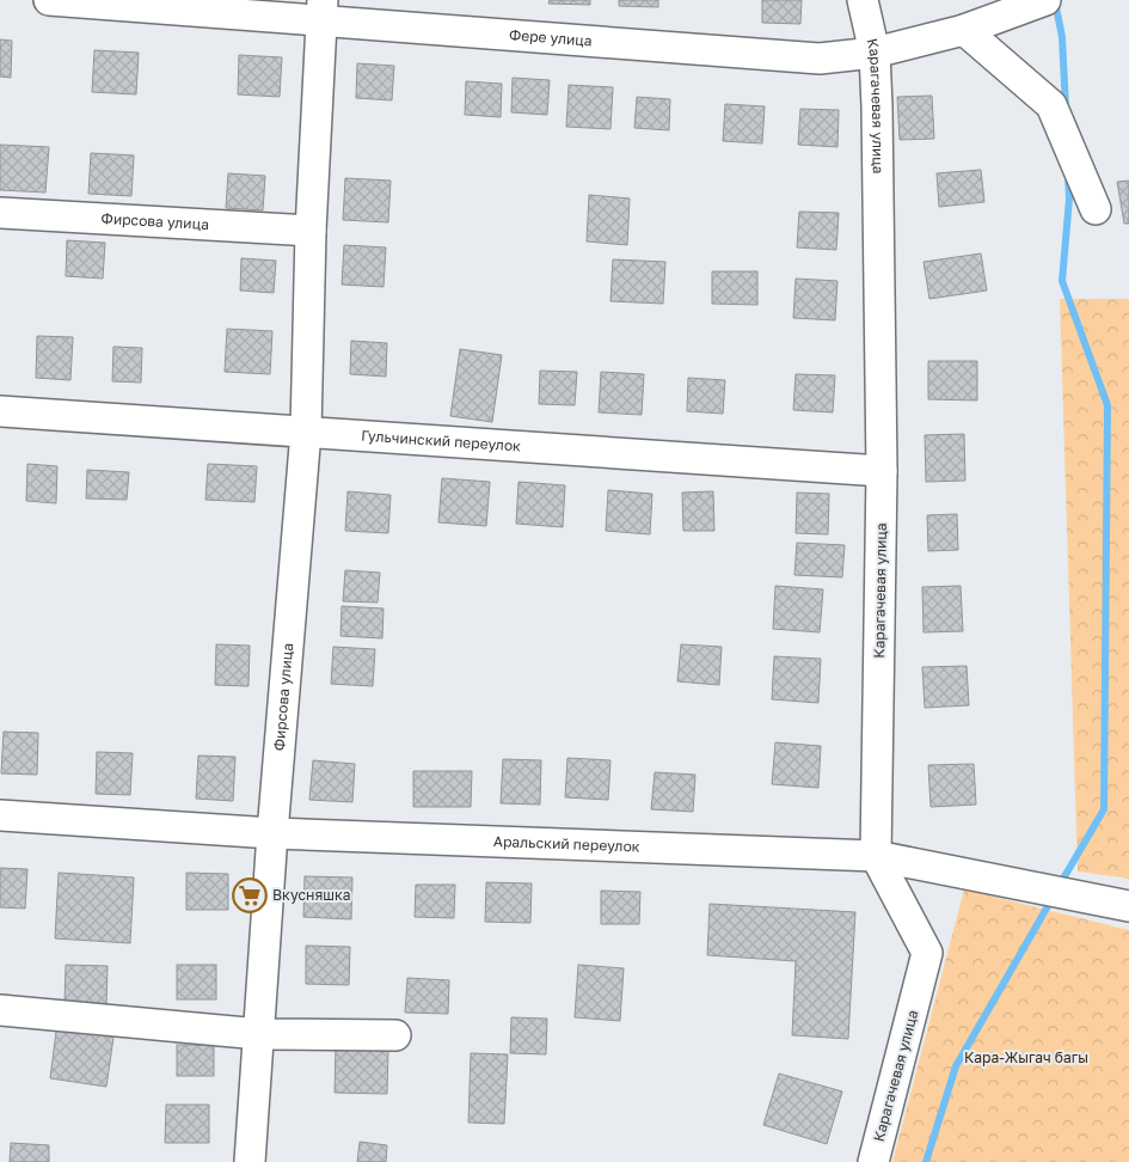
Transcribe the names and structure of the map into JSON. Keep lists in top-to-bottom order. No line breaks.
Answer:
{"streets":{"street":["Фере улица","Карагачевая улица","Фирсова улица","Гульчинский переулок","Аральский переулок"]},"crossings":[["Фере улица","Карагачевая улица"],["Фере улица","Фирсова улица"],["Карагачевая улица","Гульчинский переулок"],["Карагачевая улица","Аральский переулок"],["Фирсова улица","Гульчинский переулок"],["Фирсова улица","Аральский переулок"]],"parks":["Кара-Жыгач багы"],"places":{"supermarket":["Вкусняшка"]}}
